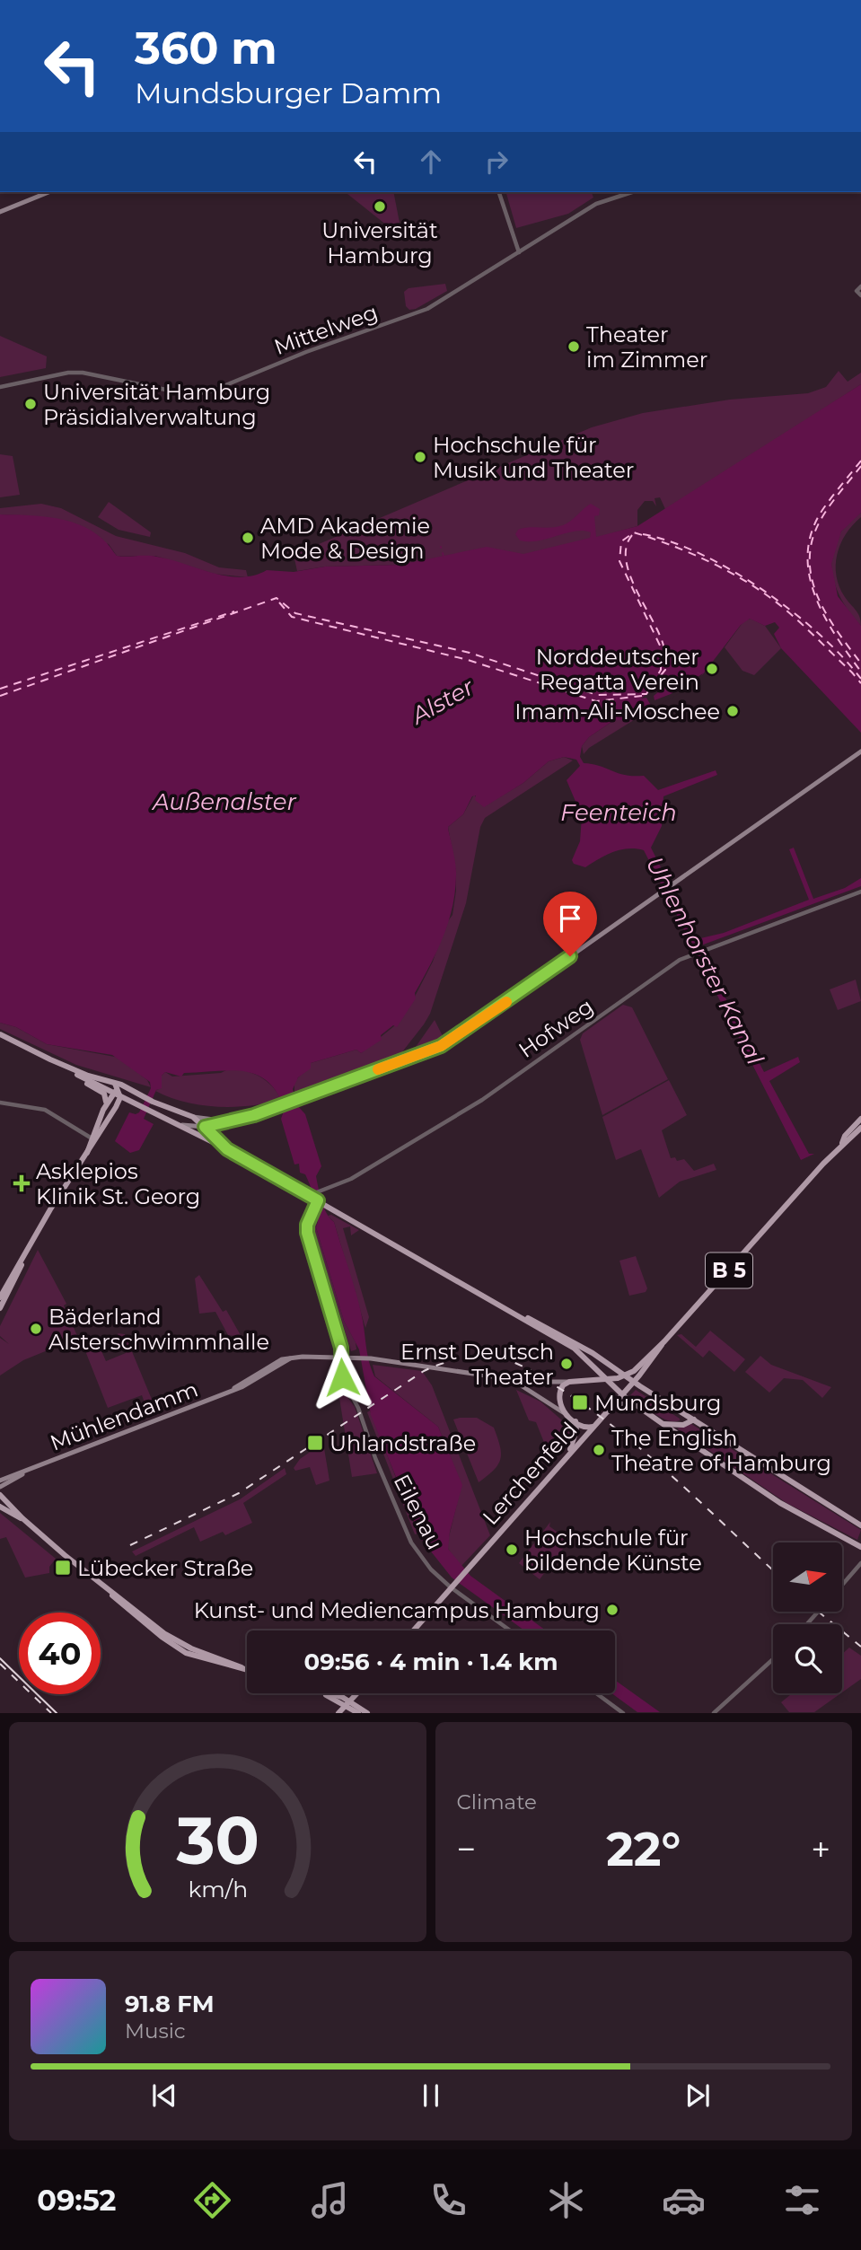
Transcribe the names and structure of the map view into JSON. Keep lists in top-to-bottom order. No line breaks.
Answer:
{"streets":{"main road":["B 5","Mühlendamm","Lerchenfeld"],"street":["Mittelweg","Hofweg","Eilenau"]},"crossings":[["Hofweg","Eilenau"],["B 5","Lerchenfeld"],["B 5","Eilenau"],["Lerchenfeld","Eilenau"]],"water":["Alster","Außenalster","Feenteich","Uhlenhorster Kanal"],"places":{"other":["Universität Hamburg","Theater im Zimmer","Universität Hamburg Präsidialverwaltung","Hochschule für Musik und Theater","AMD Akademie Mode & Design","Norddeutscher Regatta Verein","Imam-Ali-Moschee","Bäderland Alsterschwimmhalle","Ernst Deutsch Theater","The English Theatre of Hamburg","Hochschule für bildende Künste","Kunst- und Mediencampus Hamburg"],"health":["Asklepios Klinik St. Georg"],"transit":["Mundsburg","Uhlandstraße","Lübecker Straße"]},"north":"right","page":{"turn":["360 m","Mundsburger Damm"],"limit":"40","trip":"09:56 · 4 min · 1.4 km","tile":"Climate","heat":["−","22°","+"],"song":["91.8 FM","Music"],"tabs":"09:52","gauge":["30","km/h"]}}
